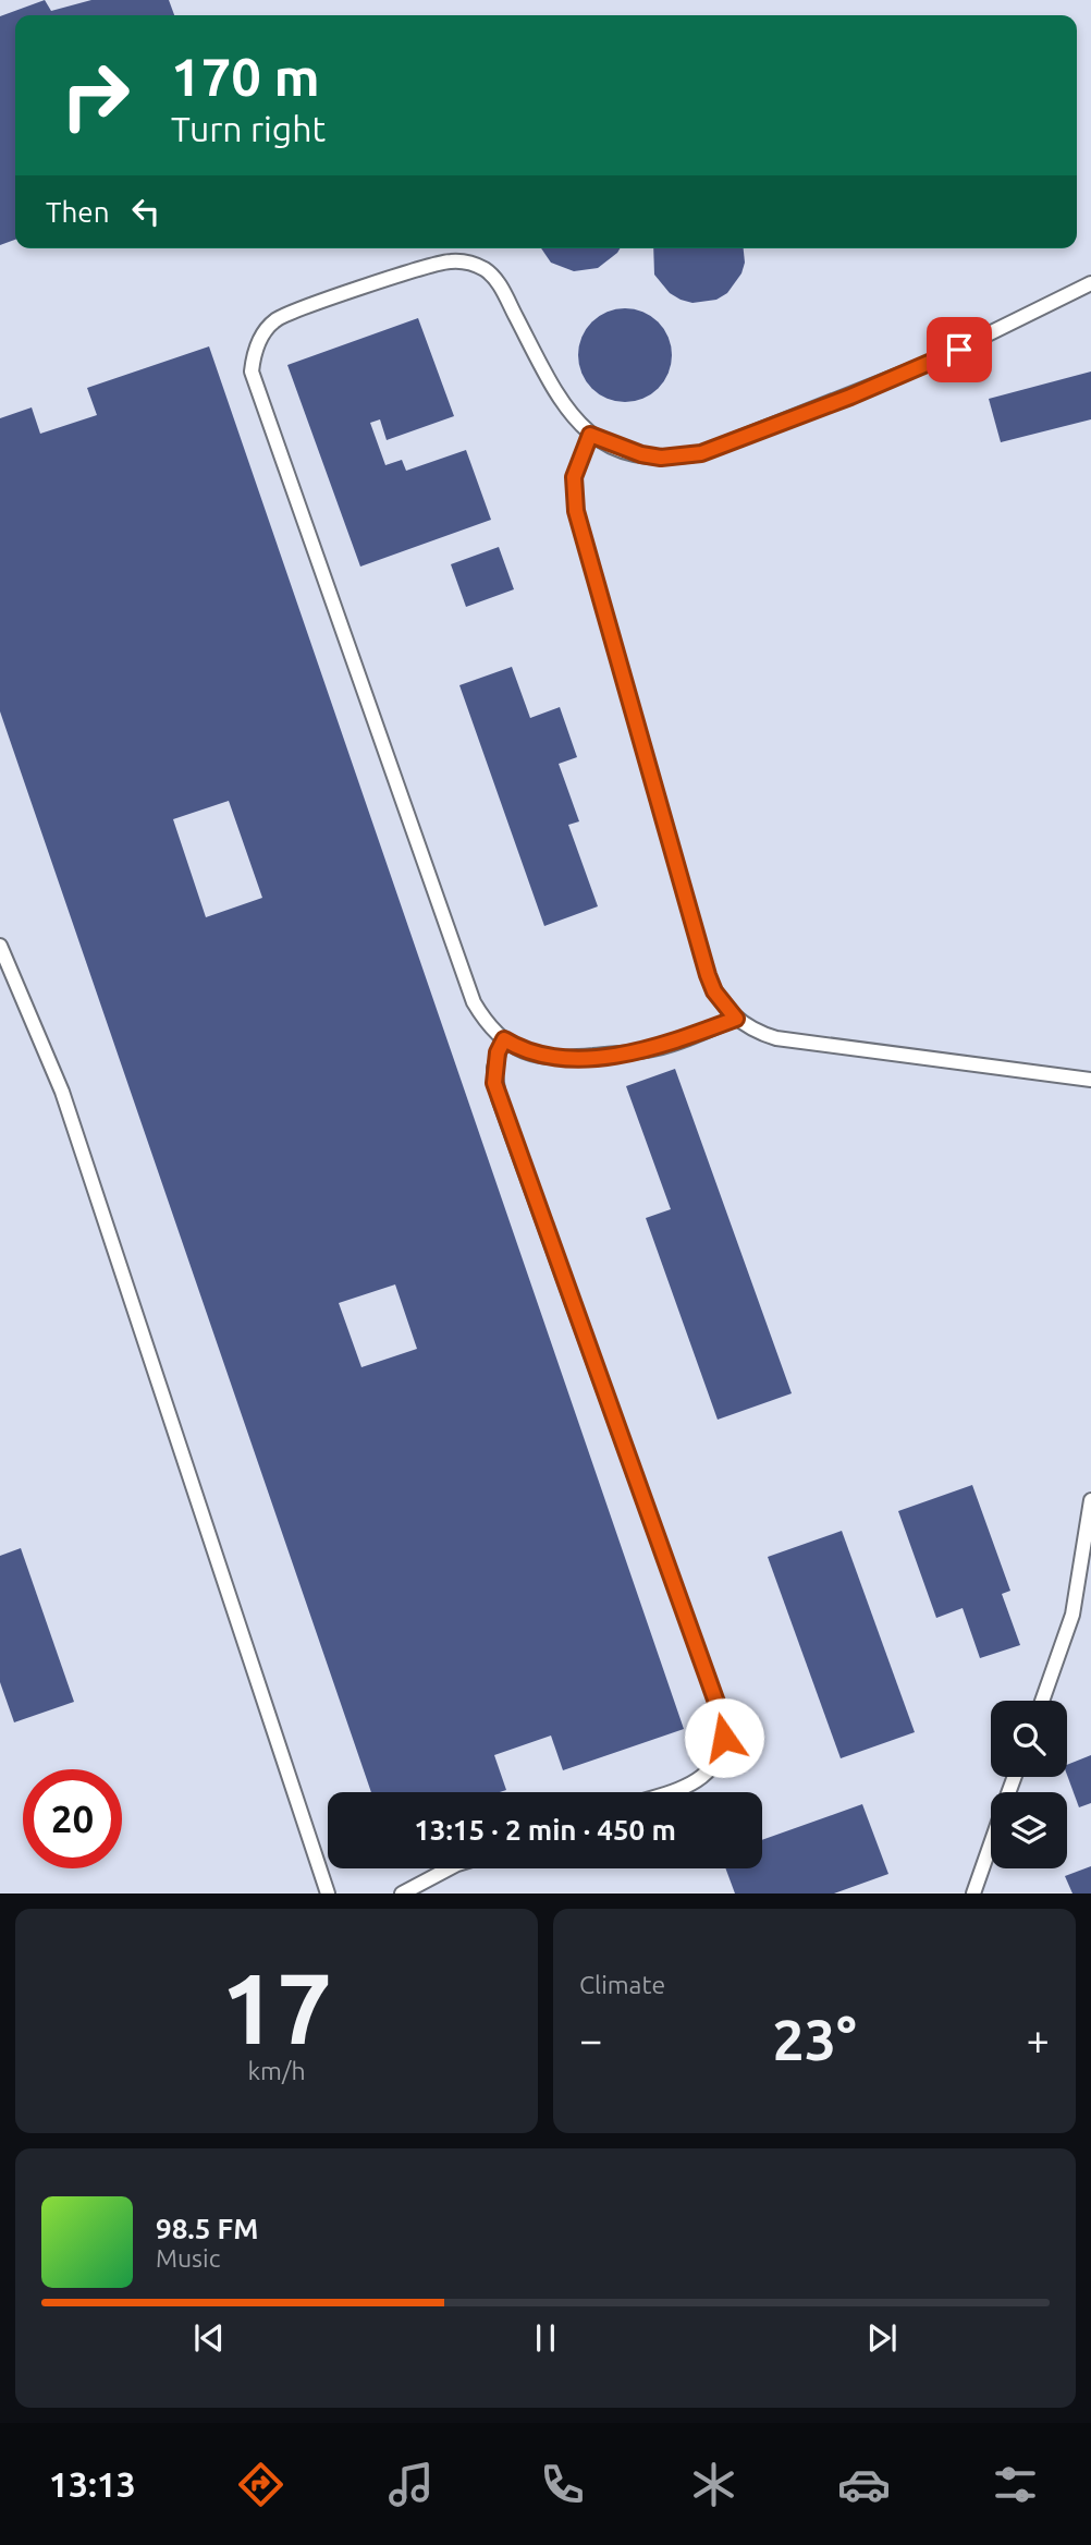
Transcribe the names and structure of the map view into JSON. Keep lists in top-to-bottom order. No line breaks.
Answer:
{"page":{"turn":["170 m","Turn right"],"then":"Then","limit":"20","trip":"13:15 · 2 min · 450 m","tile":[["17","km/h"],"Climate"],"heat":["−","23°","+"],"song":["98.5 FM","Music"],"tabs":"13:13"}}
